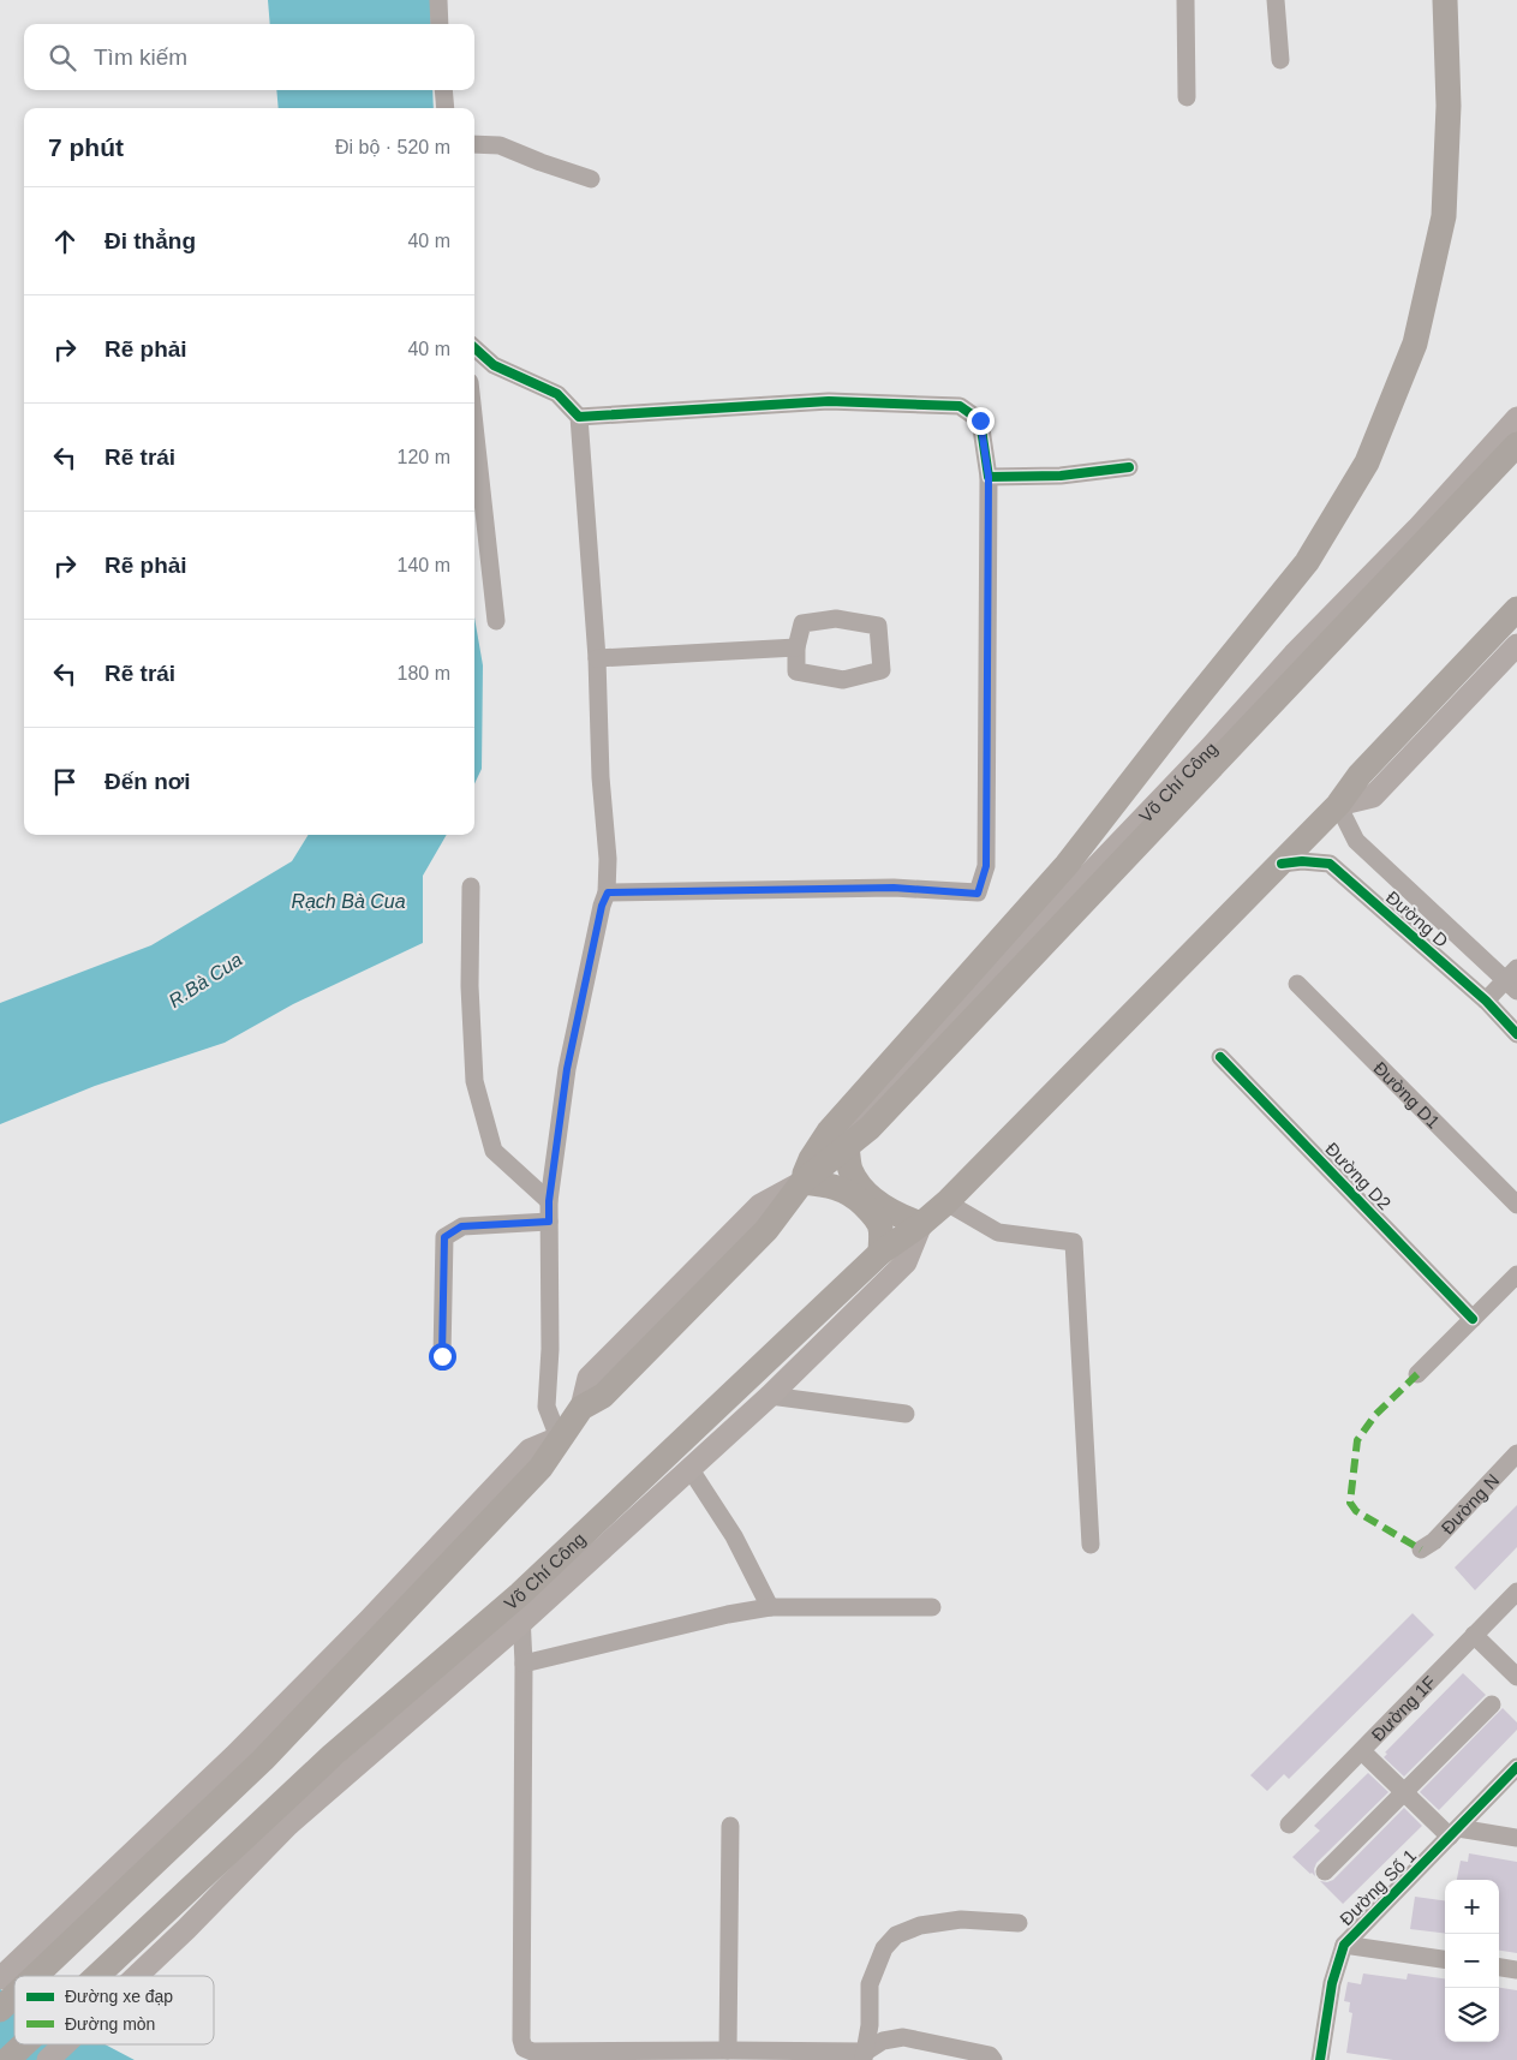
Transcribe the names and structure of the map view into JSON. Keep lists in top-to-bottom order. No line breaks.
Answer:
{"streets":{"highway":["Võ Chí Công"],"street":["Đường D","Đường D1","Đường D2","Đường N","Đường 1F","Đường Số 1"]},"crossings":[["Võ Chí Công","Đường D"]],"water":["Rạch Bà Cua","R.Bà Cua"],"legend":["Đường xe đạp","Đường mòn"],"page":{"search":"Tìm kiếm","heading":["7 phút","Đi bộ · 520 m"],"list":[["Đi thẳng","40 m"],["Rẽ phải","40 m"],["Rẽ trái","120 m"],["Rẽ phải","140 m"],["Rẽ trái","180 m"],"Đến nơi"],"map_buttons":["+","−"]}}
